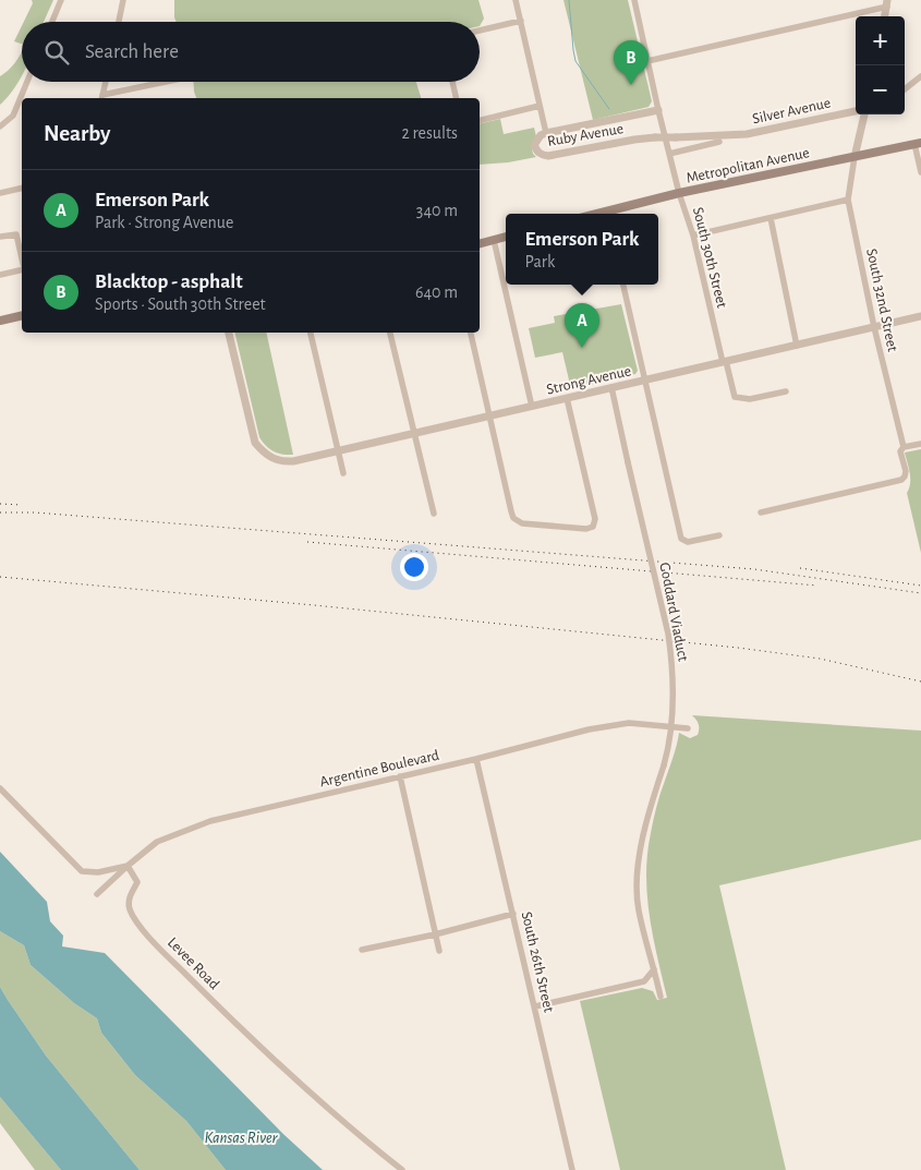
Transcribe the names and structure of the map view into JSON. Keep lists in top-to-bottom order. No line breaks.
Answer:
{"streets":{"main road":["Metropolitan Avenue"],"street":["Silver Avenue","Ruby Avenue","South 30th Street","South 32nd Street","Strong Avenue","Goddard Viaduct","Argentine Boulevard","South 26th Street","Levee Road"]},"crossings":[["Silver Avenue","Ruby Avenue"],["Ruby Avenue","South 30th Street"],["Metropolitan Avenue","South 30th Street"],["Metropolitan Avenue","South 32nd Street"],["South 30th Street","Strong Avenue"],["South 32nd Street","Strong Avenue"],["Strong Avenue","Goddard Viaduct"],["Argentine Boulevard","South 26th Street"],["Argentine Boulevard","Levee Road"]],"water":["Kansas River"],"page":{"map_buttons":["+","−"],"search":"Search here","pins":["B","A"],"heading":["Nearby","2 results"],"list":[{"mark":"A","name":"Emerson Park","note":"Park · Strong Avenue","value":"340 m"},{"mark":"B","name":"Blacktop - asphalt","note":"Sports · South 30th Street","value":"640 m"}],"popup":["Emerson Park","Park"]}}
